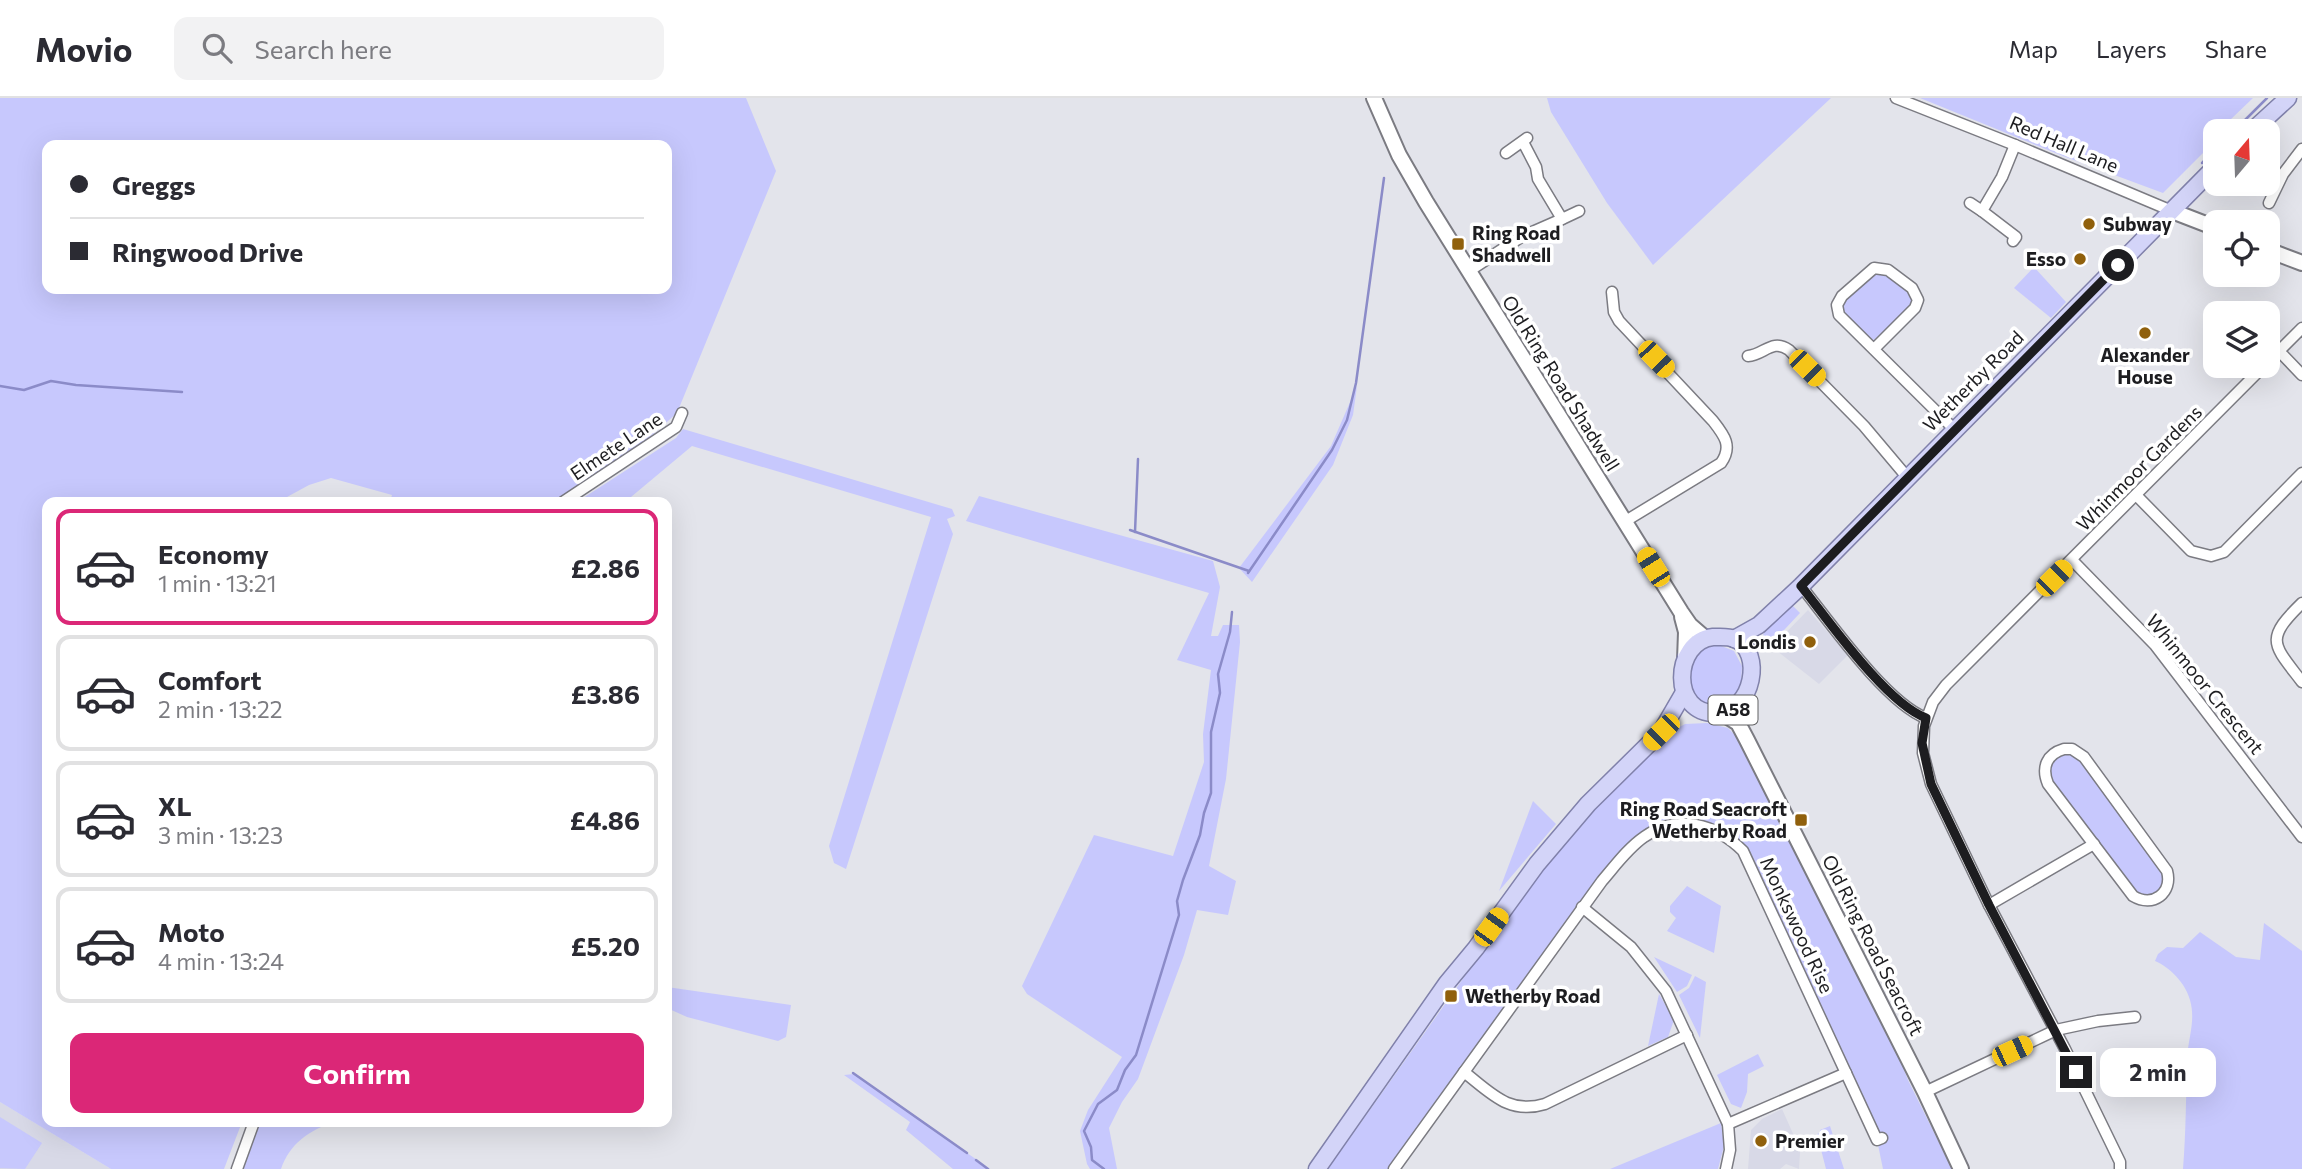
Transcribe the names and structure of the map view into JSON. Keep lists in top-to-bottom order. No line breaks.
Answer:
{"streets":{"main road":["Red Hall Lane","Wetherby Road","Old Ring Road Shadwell","A58","Old Ring Road Seacroft"],"street":["Elmete Lane","Whinmoor Gardens","Whinmoor Crescent","Monkswood Rise"]},"crossings":[["Red Hall Lane","Wetherby Road"],["Wetherby Road","A58"],["Old Ring Road Shadwell","A58"],["Old Ring Road Shadwell","Old Ring Road Seacroft"],["Whinmoor Gardens","Whinmoor Crescent"],["A58","Old Ring Road Seacroft"]],"places":{"other":["Subway","Esso","Alexander House","Londis","Premier"],"transit":["Ring Road Shadwell","Ring Road Seacroft Wetherby Road","Wetherby Road"]},"north":"top","page":{"header":"Movio","search":"Search here","nav":["Map","Layers","Share"],"banner":["Greggs","Ringwood Drive"],"list":[{"name":"Economy","note":"1 min · 13:21","value":"£2.86"},{"name":"Comfort","note":"2 min · 13:22","value":"£3.86"},{"name":"XL","note":"3 min · 13:23","value":"£4.86"},{"name":"Moto","note":"4 min · 13:24","value":"£5.20"}],"buttons":"Confirm","bubble":"2 min"}}
